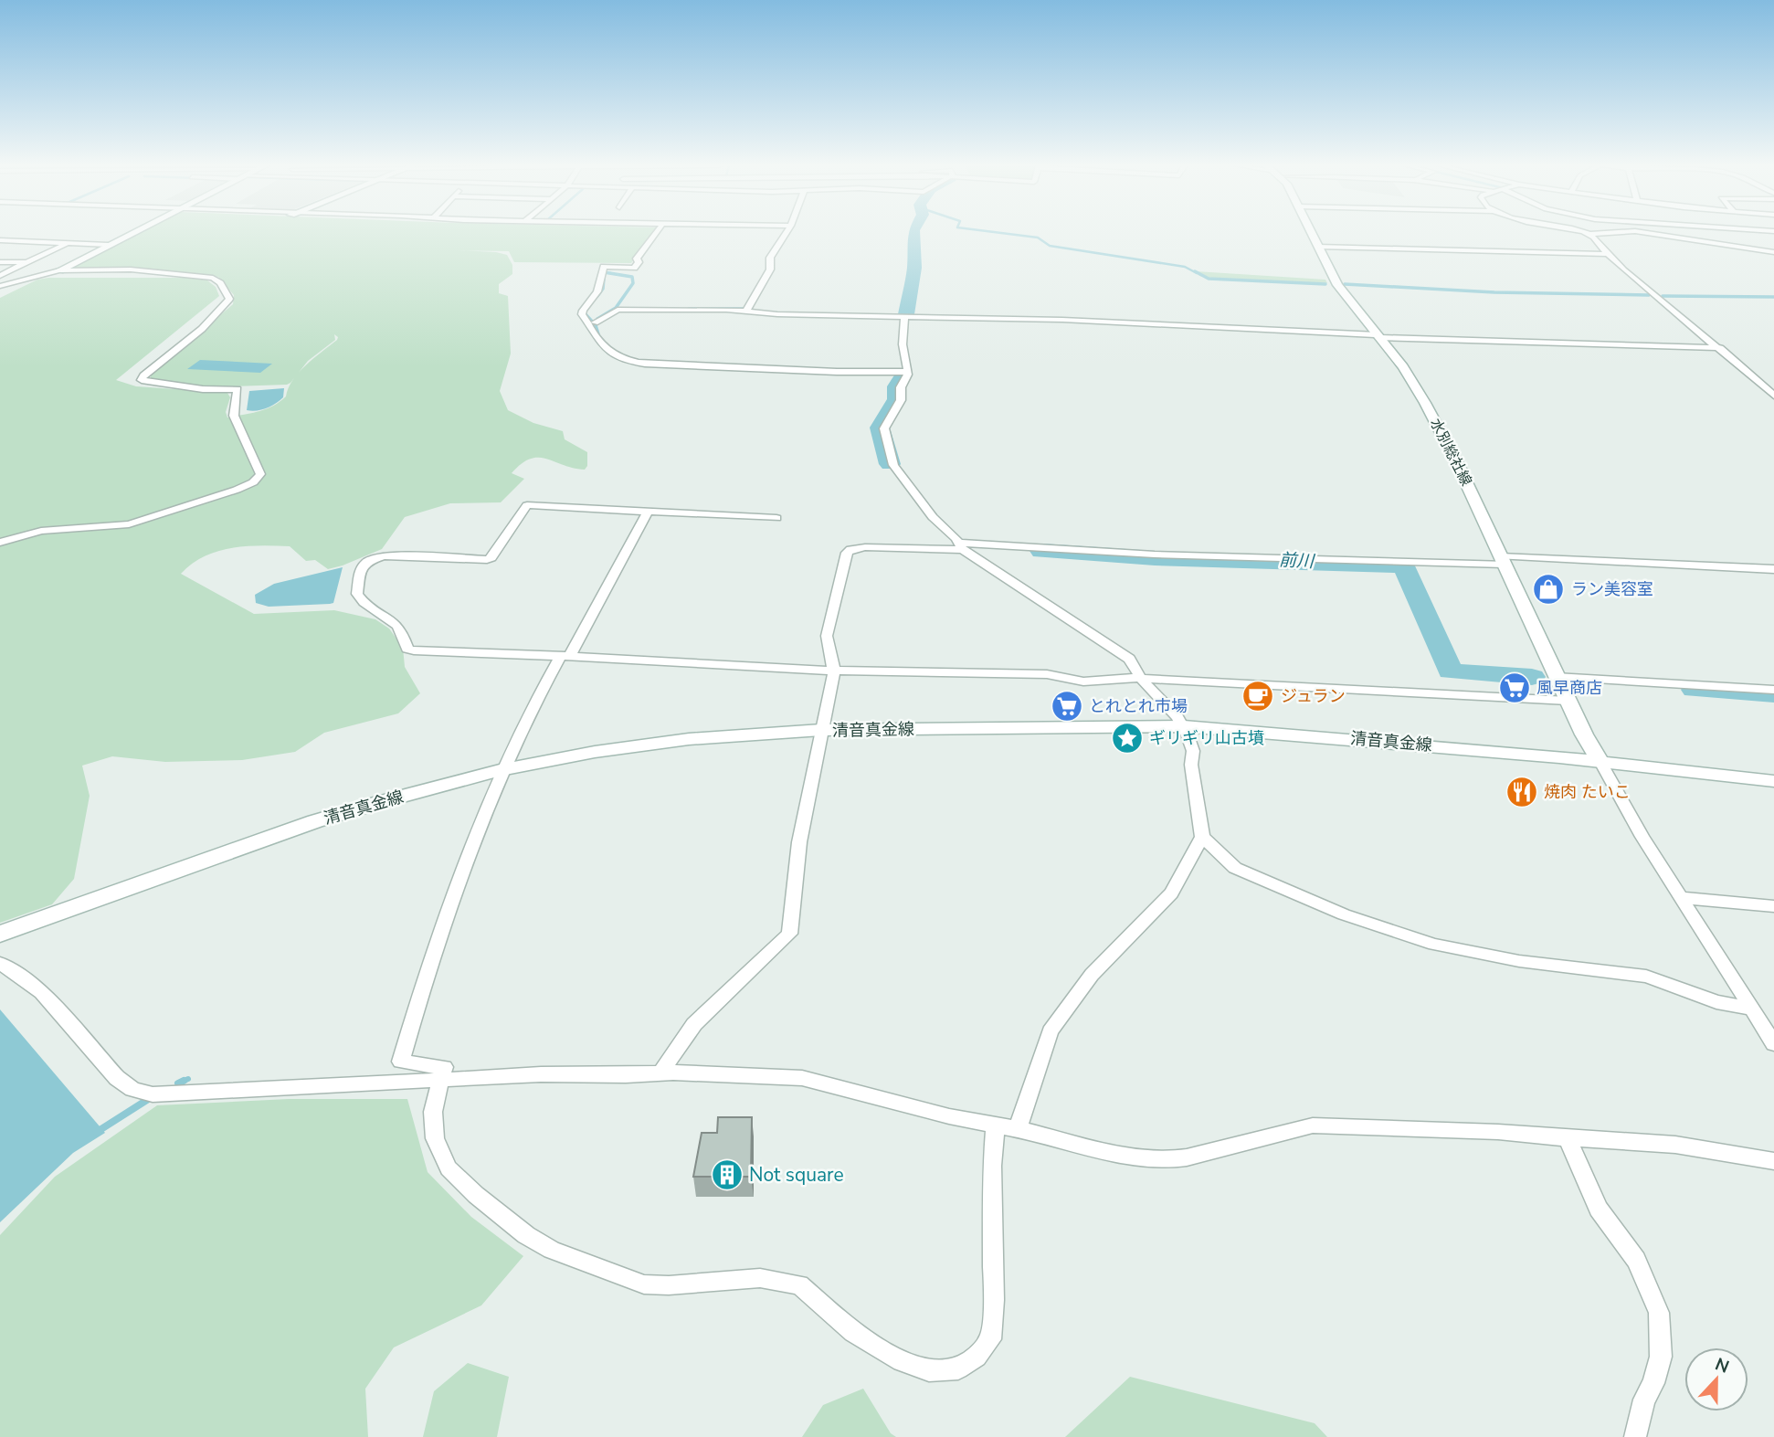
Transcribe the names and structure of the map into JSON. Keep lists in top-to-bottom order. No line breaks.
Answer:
{"streets":{"main road":["水別総社線","清音真金線"]},"crossings":[["水別総社線","清音真金線"]],"water":["前川"],"places":{"shop":["ラン美容室"],"supermarket":["風早商店","とれとれ市場"],"cafe":["ジュラン"],"place":["ギリギリ山古墳"],"restaurant":["焼肉 たいこ"],"building":["Not square"]},"north":"top"}
